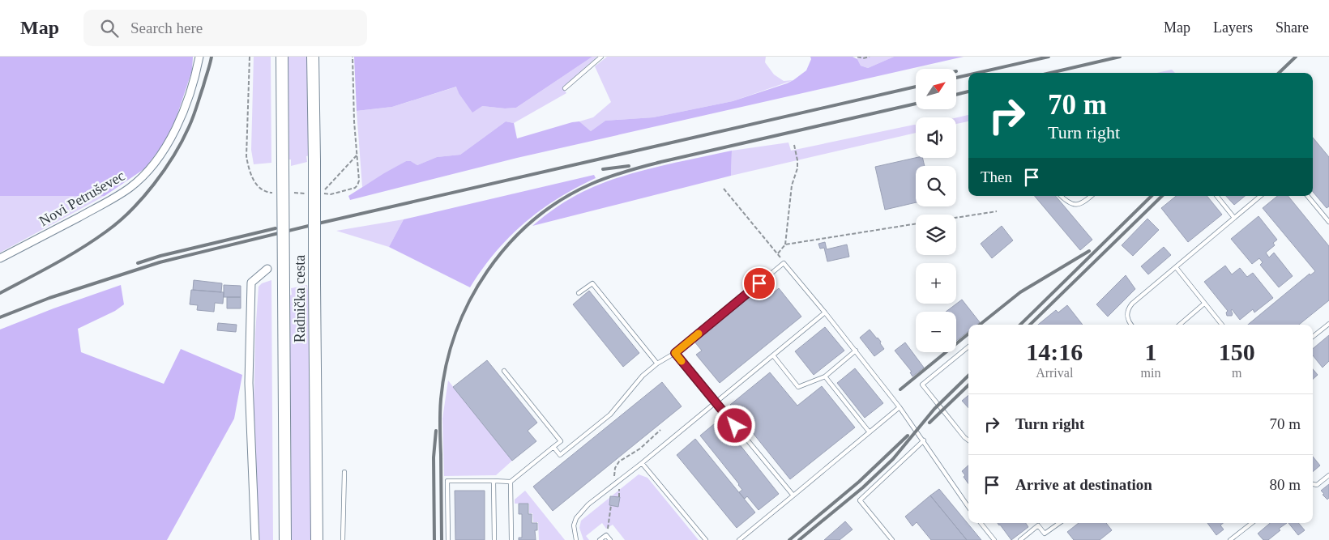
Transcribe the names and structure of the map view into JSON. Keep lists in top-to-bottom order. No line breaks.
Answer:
{"streets":{"main road":["Radnička cesta"],"street":["Novi Petruševec"]},"north":"top right","page":{"header":"Map","search":"Search here","nav":["Map","Layers","Share"],"map_buttons":["+","−"],"turn":["70 m","Turn right"],"then":"Then","eta":["14:16","Arrival","1","min","150","m"],"list":[{"name":"Turn right","value":"70 m"},{"name":"Arrive at destination","value":"80 m"}]}}
